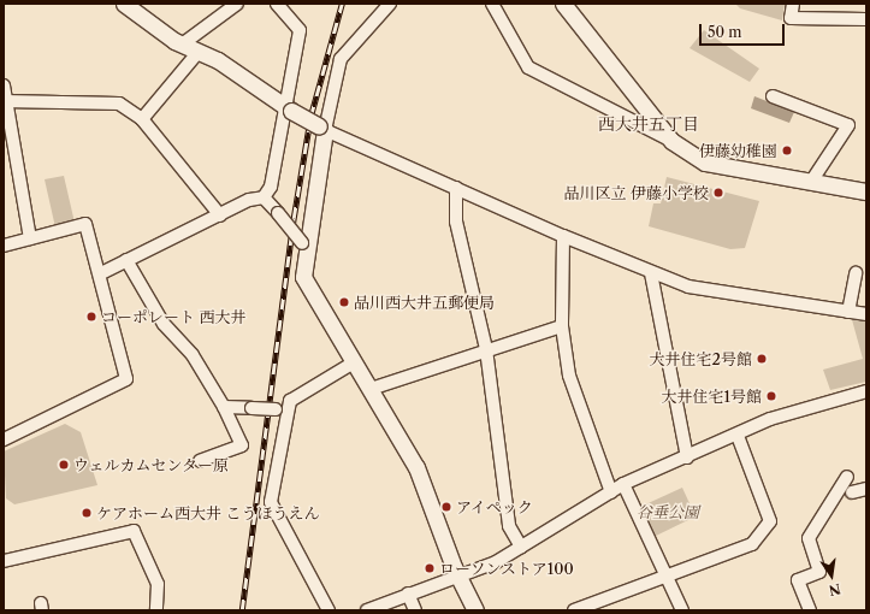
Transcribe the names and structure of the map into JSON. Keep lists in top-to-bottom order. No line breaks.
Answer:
{"districts":["西大井五丁目"],"parks":["谷垂公園"],"places":["伊藤幼稚園","品川区立 伊藤小学校","品川西大井五郵便局","コーポレート 西大井","大井住宅2号館","大井住宅1号館","ウェルカムセンター原","アイペック","ケアホーム西大井 こうほうえん","ローソンストア100"],"scale_bar":"50 m","north":"bottom"}
